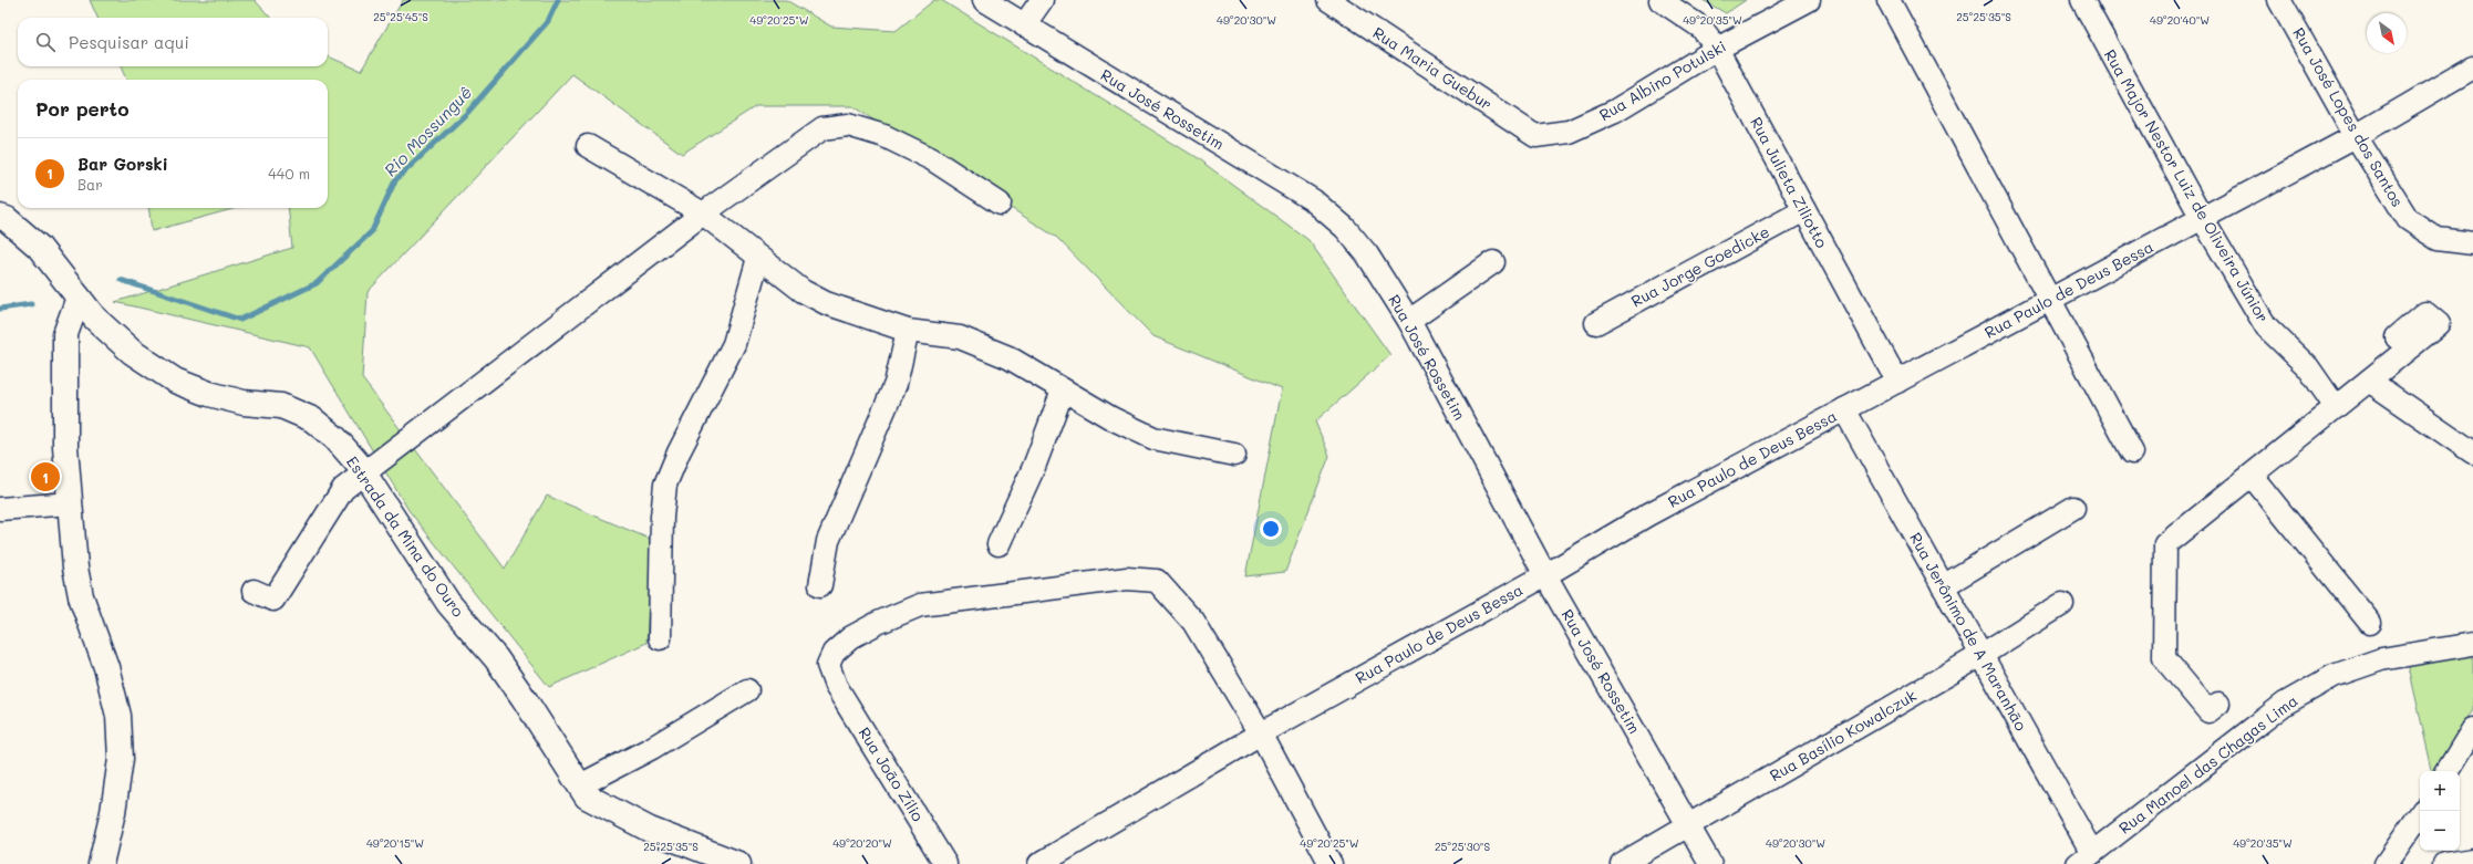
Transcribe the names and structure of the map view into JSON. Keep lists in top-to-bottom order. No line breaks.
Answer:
{"streets":{"street":["Rua Maria Guebur","Rua Albino Potulski","Rua José Rossetim","Rua José Lopes dos Santos","Rua Julieta Ziliotto","Rua Major Nestor Luiz de Oliveira Júnior","Rua Jorge Goedicke","Rua Paulo de Deus Bessa","Estrada da Mina do Ouro","Rua Jerônimo de A Maranhão","Rua Basílio Kowalczuk","Rua Manoel das Chagas Lima","Rua João Zílio"]},"crossings":[["Rua Maria Guebur","Rua Albino Potulski"],["Rua Albino Potulski","Rua Julieta Ziliotto"],["Rua José Rossetim","Rua Paulo de Deus Bessa"],["Rua José Rossetim","Rua Basílio Kowalczuk"],["Rua José Lopes dos Santos","Rua Paulo de Deus Bessa"],["Rua Julieta Ziliotto","Rua Jorge Goedicke"],["Rua Julieta Ziliotto","Rua Paulo de Deus Bessa"],["Rua Major Nestor Luiz de Oliveira Júnior","Rua Paulo de Deus Bessa"],["Rua Paulo de Deus Bessa","Rua Jerônimo de A Maranhão"],["Rua Paulo de Deus Bessa","Rua João Zílio"],["Rua Jerônimo de A Maranhão","Rua Basílio Kowalczuk"],["Rua Jerônimo de A Maranhão","Rua Manoel das Chagas Lima"]],"water":["Rio Mossunguê"],"north":"bottom right","page":{"search":"Pesquisar aqui","heading":"Por perto","list":[{"mark":"1","name":"Bar Gorski","note":"Bar","value":"440 m"}],"pins":"1","map_buttons":["+","−"]},"coordinates":["25°25'45\"S","25°25'35\"S","49°20'25\"W","49°20'30\"W","49°20'35\"W","49°20'40\"W","49°20'15\"W","49°20'20\"W","25°25'30\"S"]}
